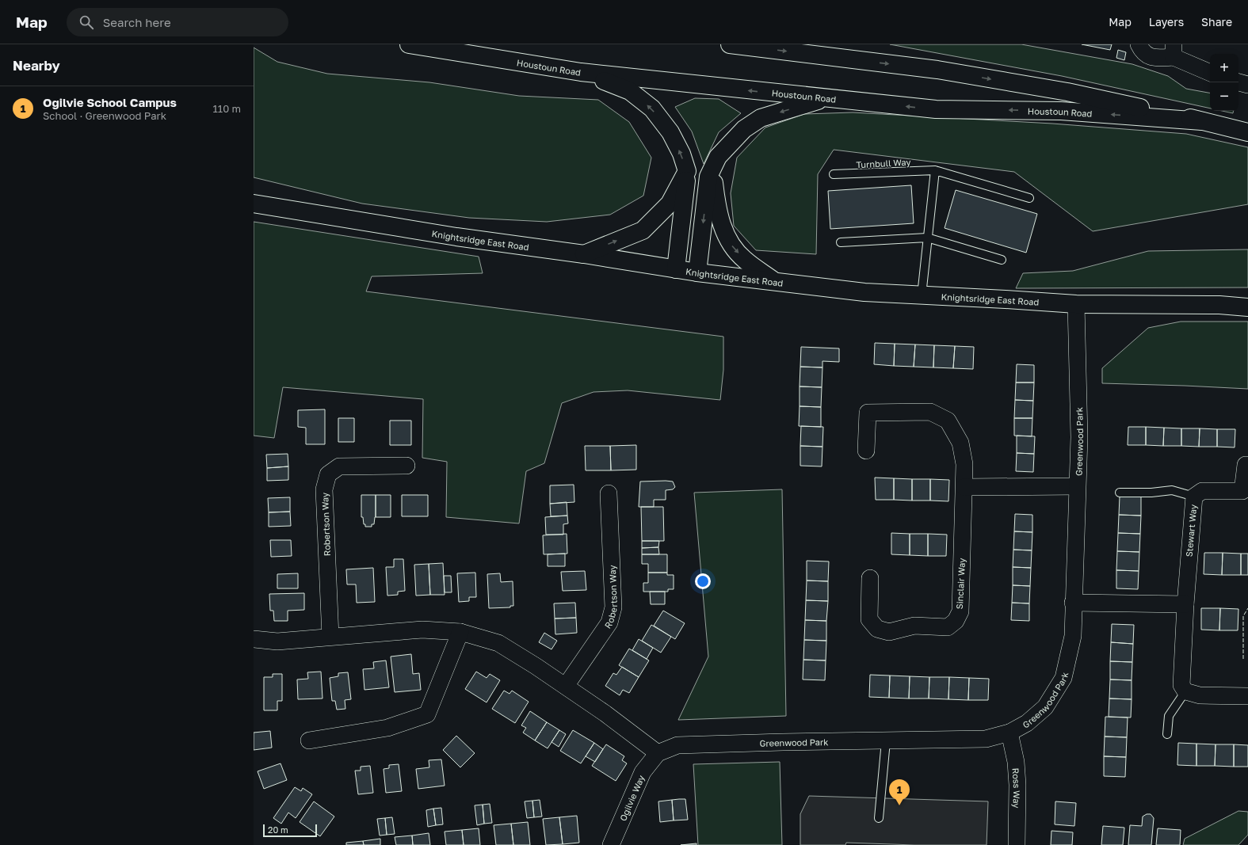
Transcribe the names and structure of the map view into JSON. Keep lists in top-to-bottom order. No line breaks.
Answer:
{"streets":{"street":["Houstoun Road","Knightsridge East Road","Greenwood Park","Robertson Way","Stewart Way","Sinclair Way","Ross Way","Ogilvie Way"],"lane":["Turnbull Way"]},"crossings":[["Knightsridge East Road","Greenwood Park"],["Greenwood Park","Ross Way"],["Greenwood Park","Ogilvie Way"]],"scale_bar":"20 m","page":{"header":"Map","search":"Search here","nav":["Map","Layers","Share"],"heading":"Nearby","map_buttons":["+","−"],"list":[{"mark":"1","name":"Ogilvie School Campus","note":"School · Greenwood Park","value":"110 m"}],"pins":"1","scale":"20 m"}}
